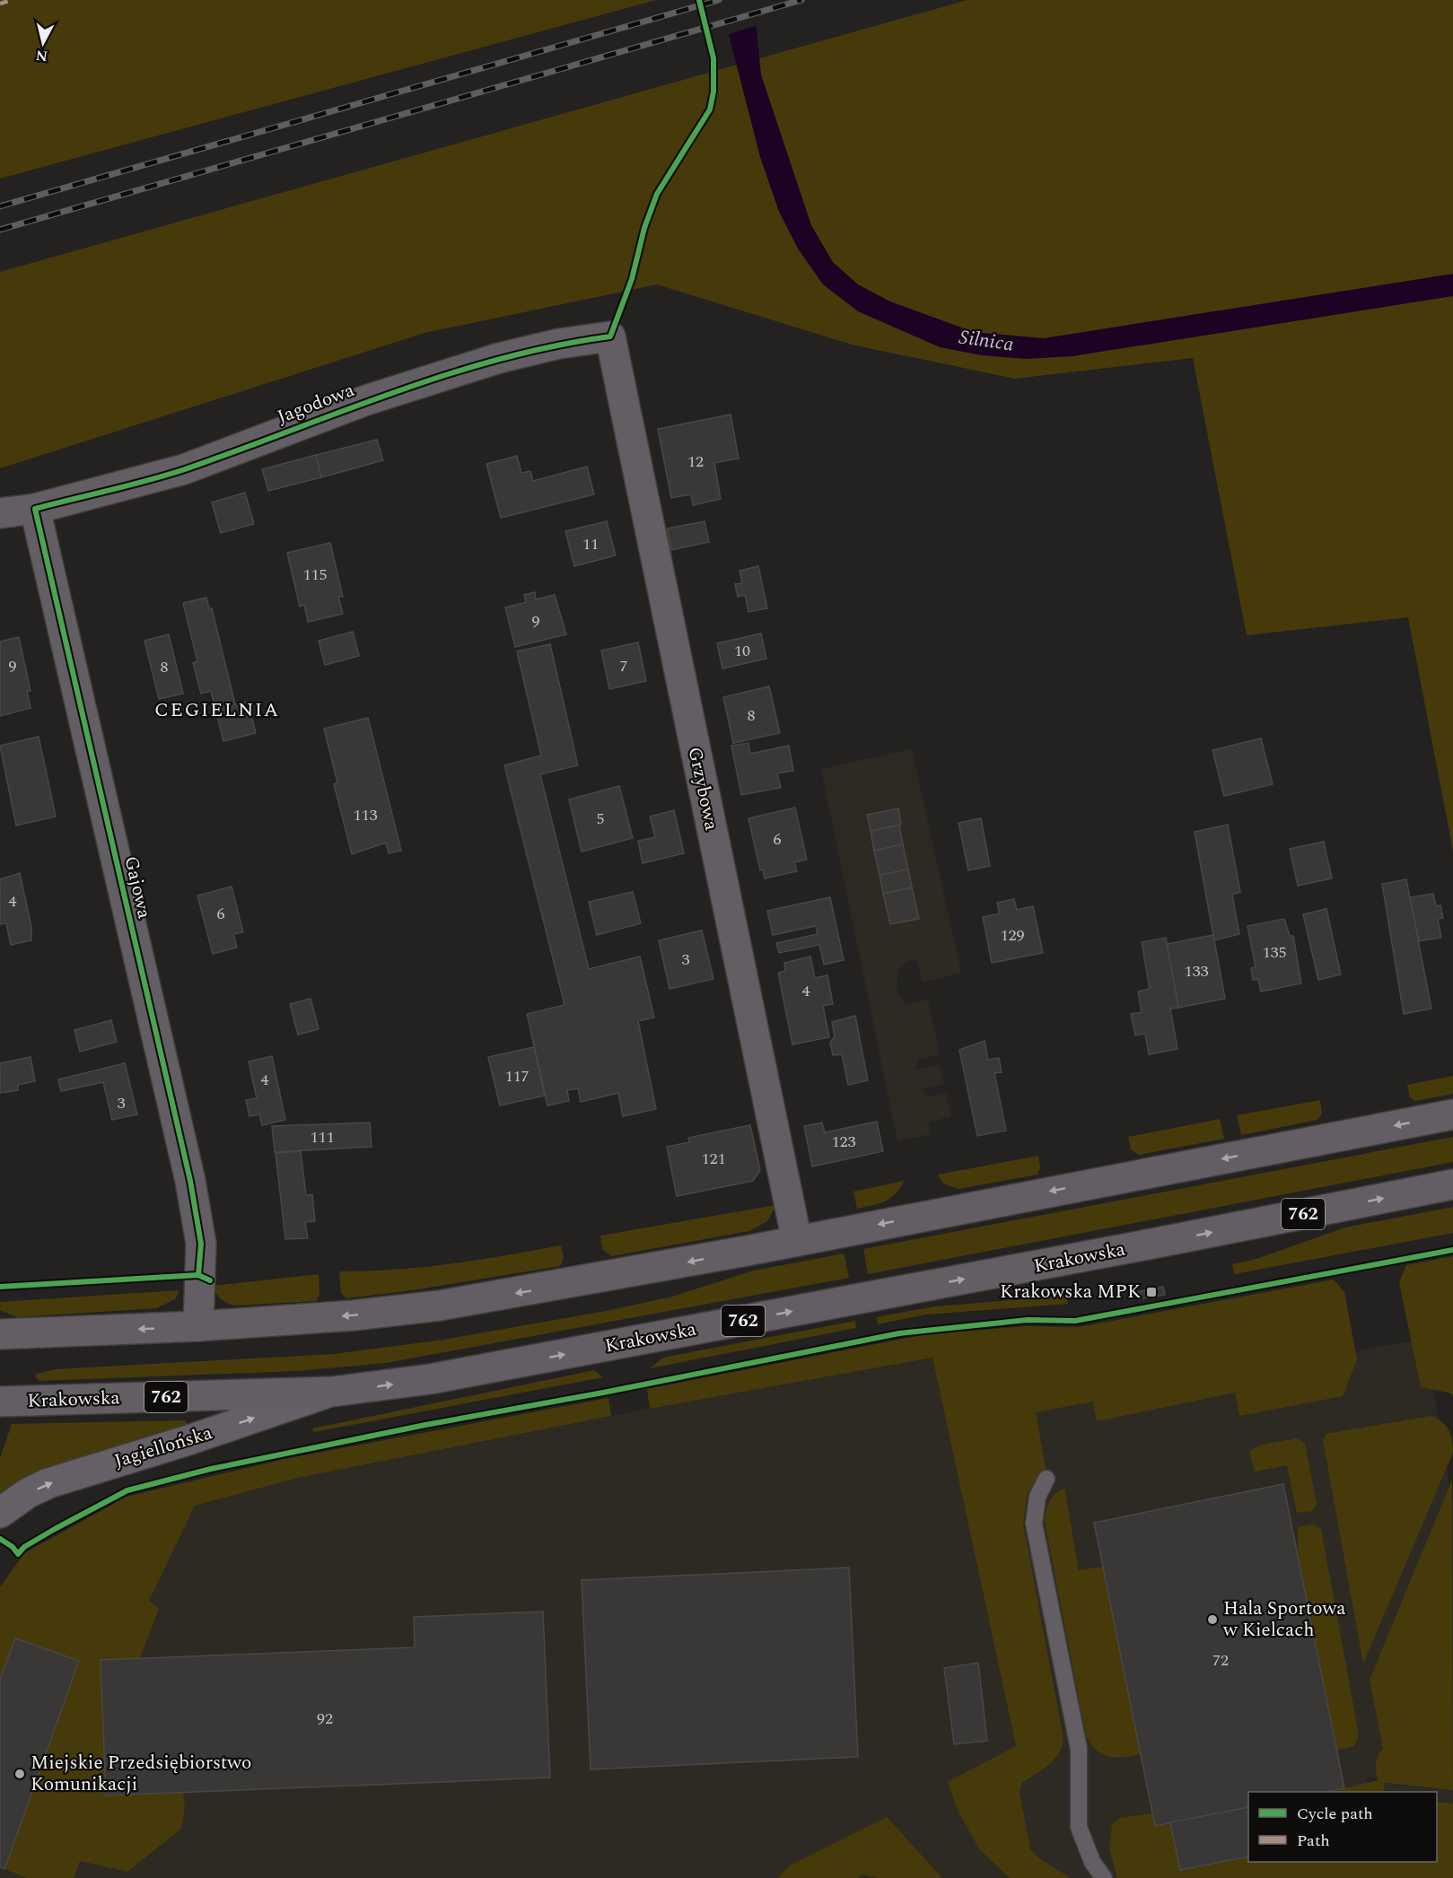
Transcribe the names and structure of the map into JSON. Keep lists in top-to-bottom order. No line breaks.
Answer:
{"streets":{"main road":["762","Krakowska"],"street":["Jagodowa","Grzybowa","Gajowa","Jagiellońska"]},"crossings":[["Jagodowa","Grzybowa"],["Jagodowa","Gajowa"],["Krakowska","Jagiellońska"]],"one_way":["Jagiellońska"],"districts":["CEGIELNIA"],"water":["Silnica"],"places":{"transit":["Krakowska MPK"],"other":["Hala Sportowa w Kielcach","Miejskie Przedsiębiorstwo Komunikacji"]},"house_numbers":["12","11","115","9","10","9","7","8","8","113","5","6","4","6","129","135","3","133","4","117","4","3","111","123","121","72","92"],"legend":["Cycle path","Path"],"north":"bottom"}
